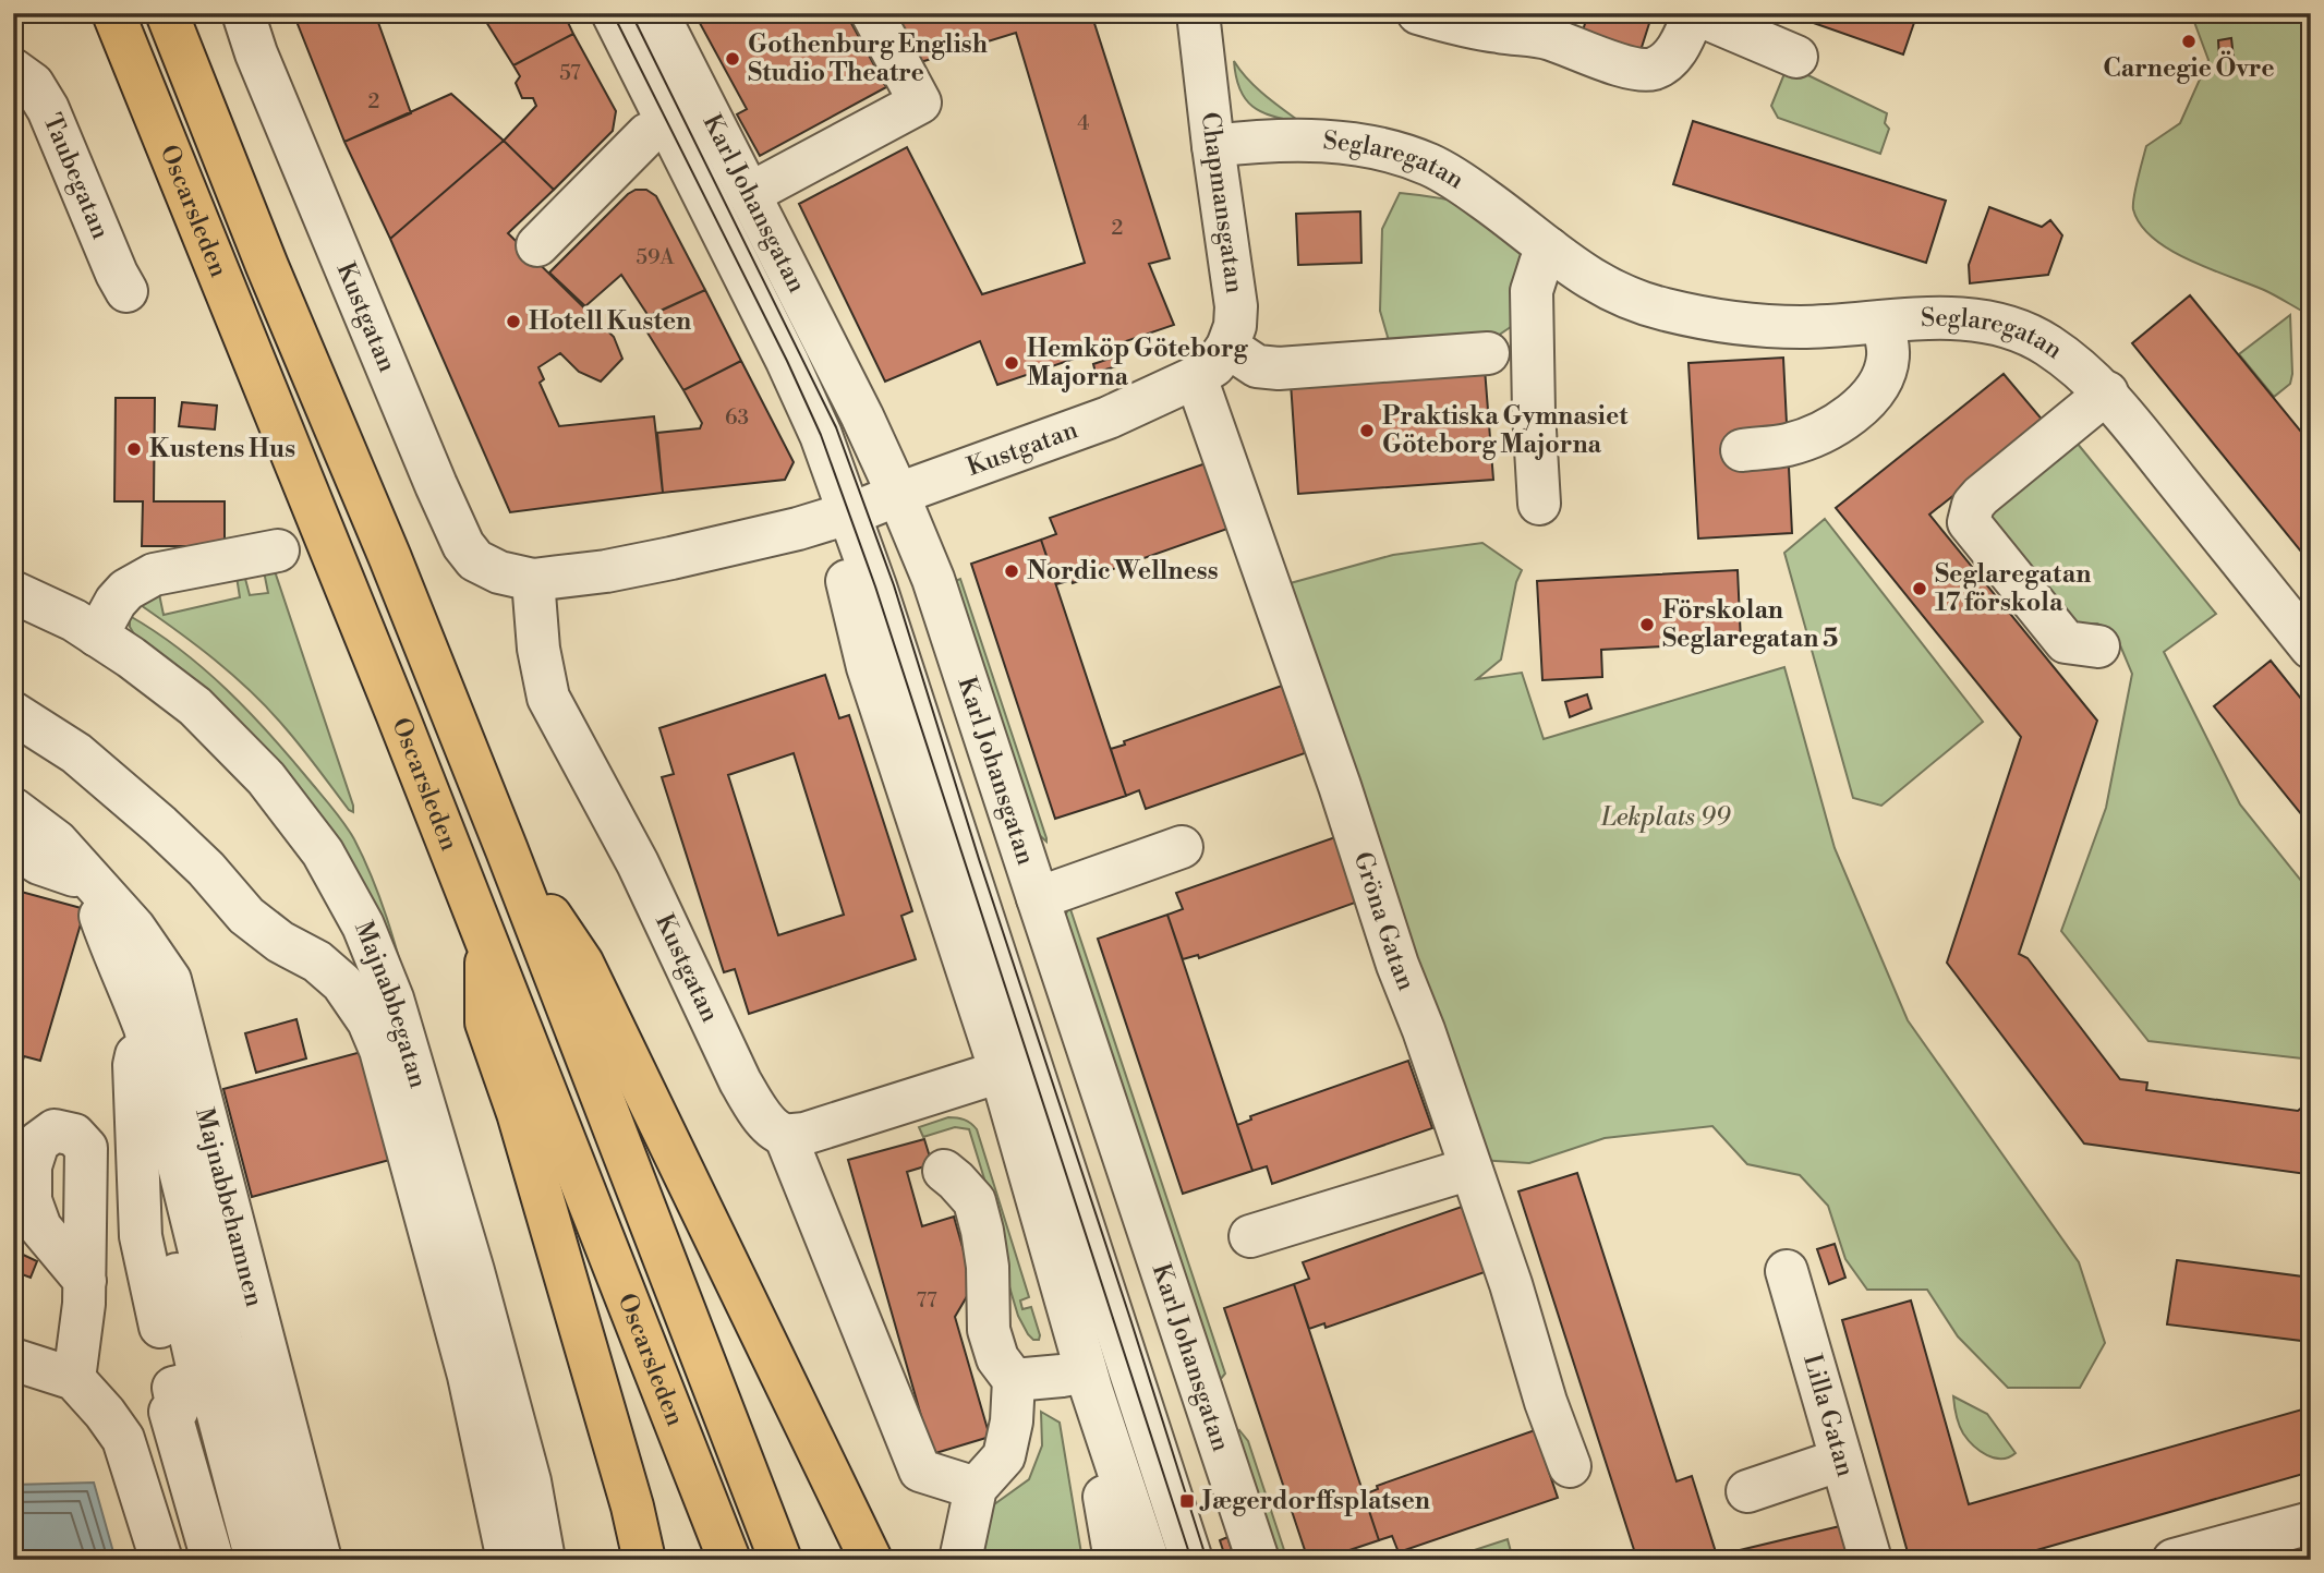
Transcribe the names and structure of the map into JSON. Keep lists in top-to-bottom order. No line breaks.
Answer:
{"streets":{"highway":["Oscarsleden"],"street":["Seglaregatan","Taubegatan","Chapmansgatan","Karl Johansgatan","Kustgatan","Gröna Gatan","Majnabbegatan","Majnabbehamnen","Lilla Gatan"]},"crossings":[["Seglaregatan","Chapmansgatan"],["Karl Johansgatan","Kustgatan"],["Kustgatan","Gröna Gatan"]],"parks":["Lekplats 99"],"places":{"other":["Carnegie Övre","Gothenburg English Studio Theatre","Hotell Kusten","Hemköp Göteborg Majorna","Praktiska Gymnasiet Göteborg Majorna","Kustens Hus","Nordic Wellness","Seglaregatan 17 förskola","Förskolan Seglaregatan 5"],"transit":["Jægerdorffsplatsen"]},"house_numbers":["57","2","4","2","59A","63","77"]}
